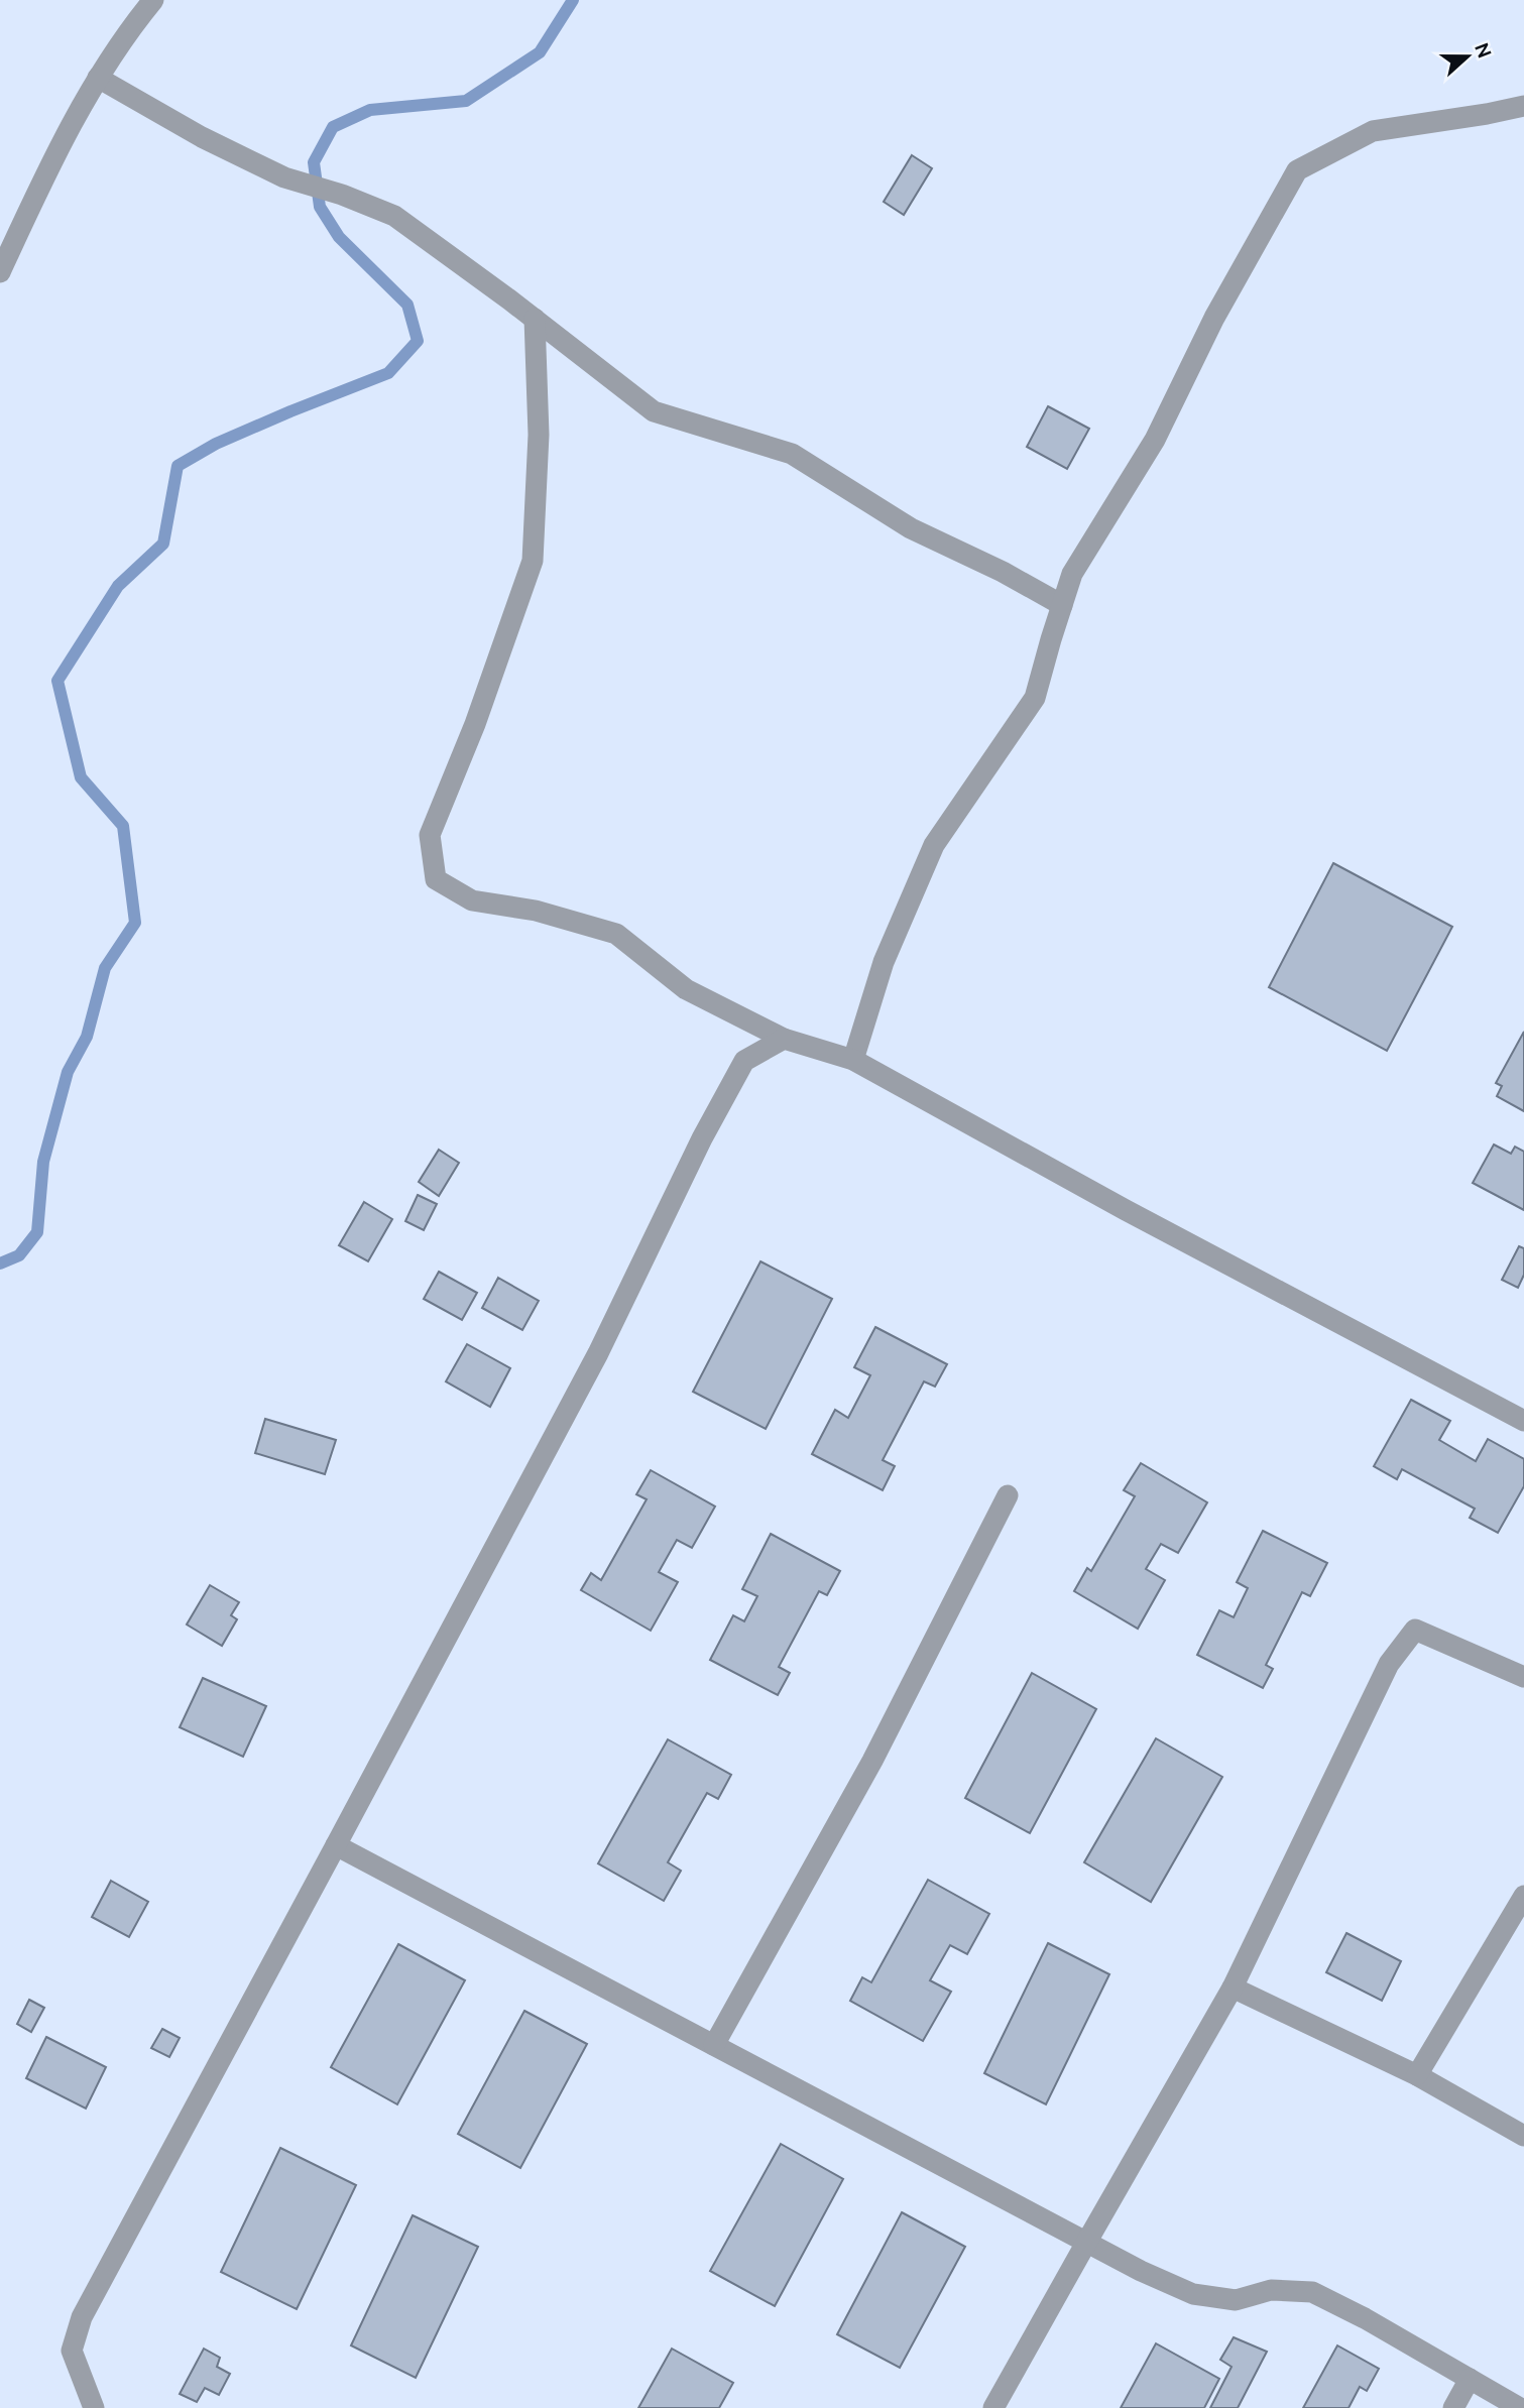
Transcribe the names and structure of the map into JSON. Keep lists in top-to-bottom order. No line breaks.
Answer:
{"north":"right"}
